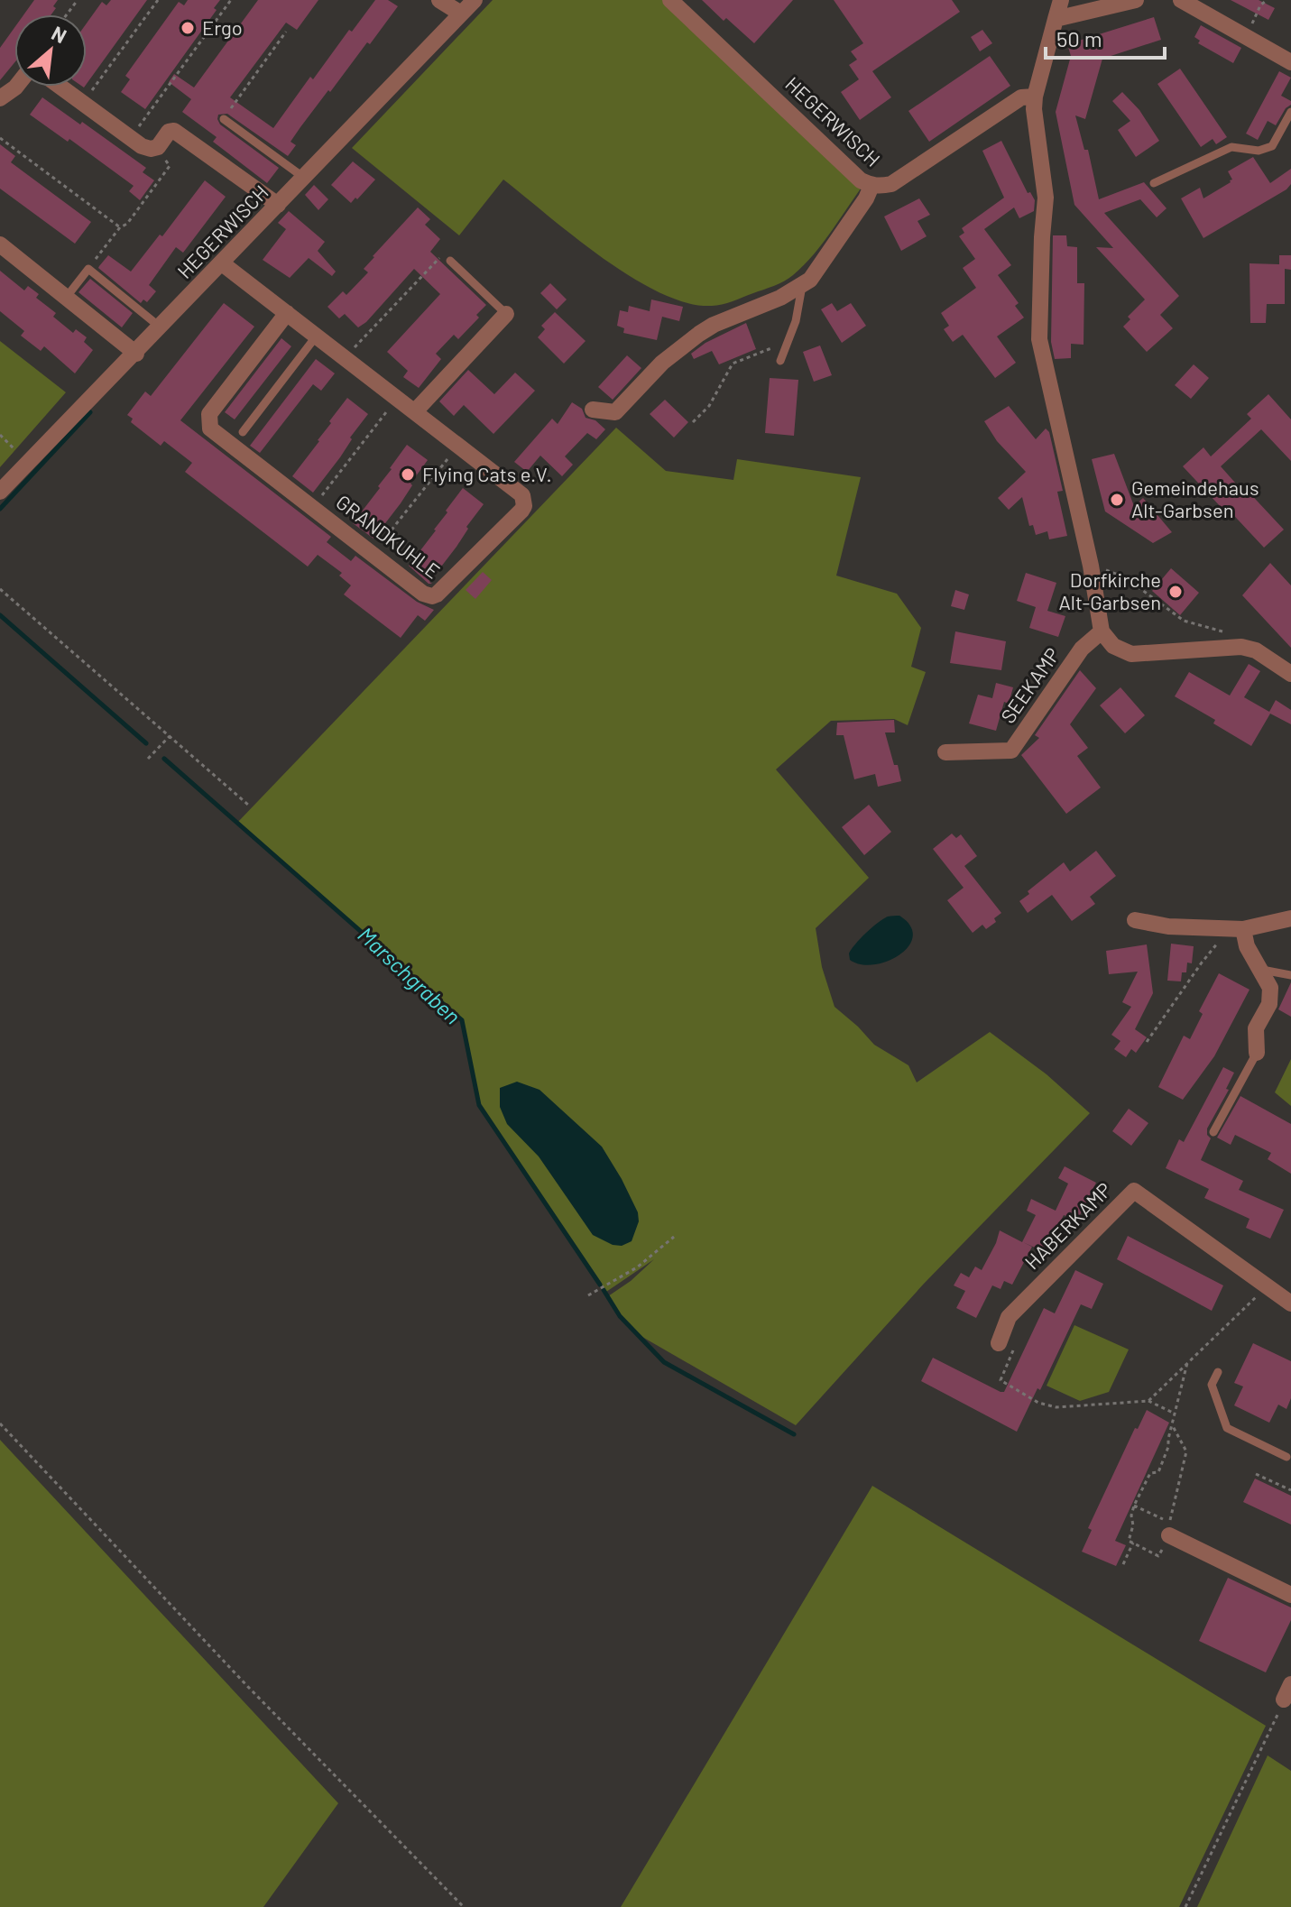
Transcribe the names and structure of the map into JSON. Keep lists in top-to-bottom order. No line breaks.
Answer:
{"streets":{"street":["HEGERWISCH","GRANDKUHLE","SEEKAMP","HABERKAMP"]},"crossings":[["HEGERWISCH","GRANDKUHLE"]],"water":["Marschgraben"],"places":["Ergo","Flying Cats e.V.","Gemeindehaus Alt-Garbsen","Dorfkirche Alt-Garbsen"],"scale_bar":"50 m","north":"top right"}
